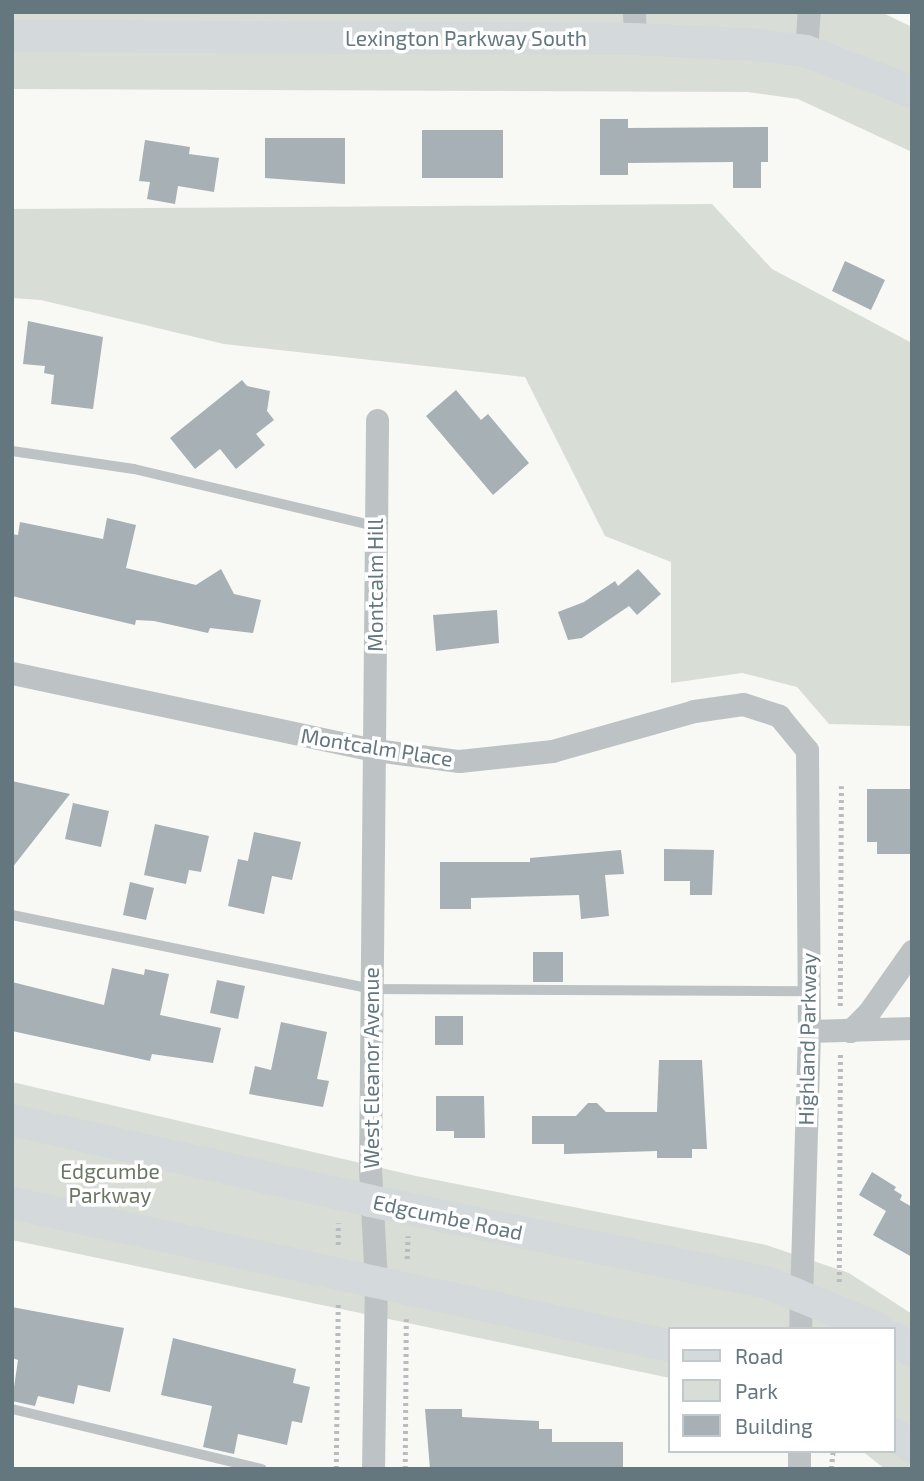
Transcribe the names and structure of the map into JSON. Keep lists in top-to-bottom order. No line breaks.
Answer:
{"streets":{"street":["Lexington Parkway South","Montcalm Hill","Montcalm Place","Highland Parkway","West Eleanor Avenue","Edgcumbe Road"]},"crossings":[["Montcalm Hill","Montcalm Place"],["Montcalm Hill","West Eleanor Avenue"],["Montcalm Place","Highland Parkway"],["Montcalm Place","West Eleanor Avenue"],["Highland Parkway","Edgcumbe Road"],["West Eleanor Avenue","Edgcumbe Road"]],"parks":["Edgcumbe Parkway"],"legend":["Road","Park","Building"]}
